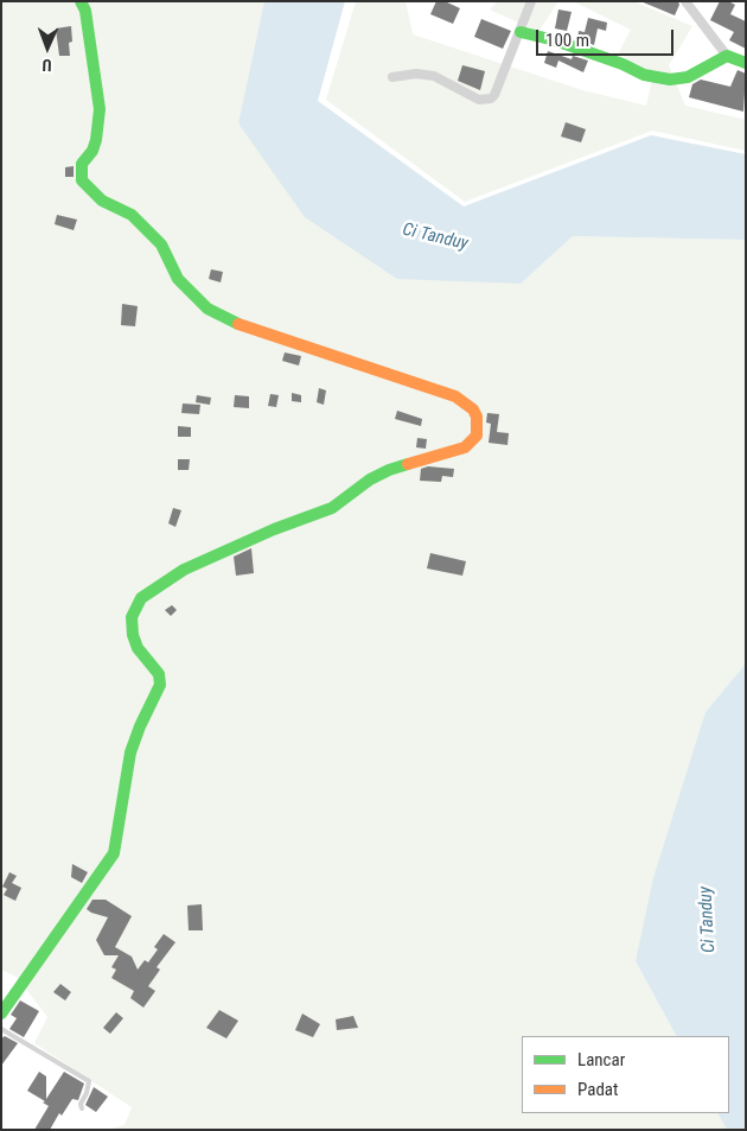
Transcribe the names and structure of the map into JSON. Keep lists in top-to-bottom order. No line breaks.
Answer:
{"water":["Ci Tanduy"],"legend":["Lancar","Padat"],"scale_bar":"100 m","north":"bottom"}
